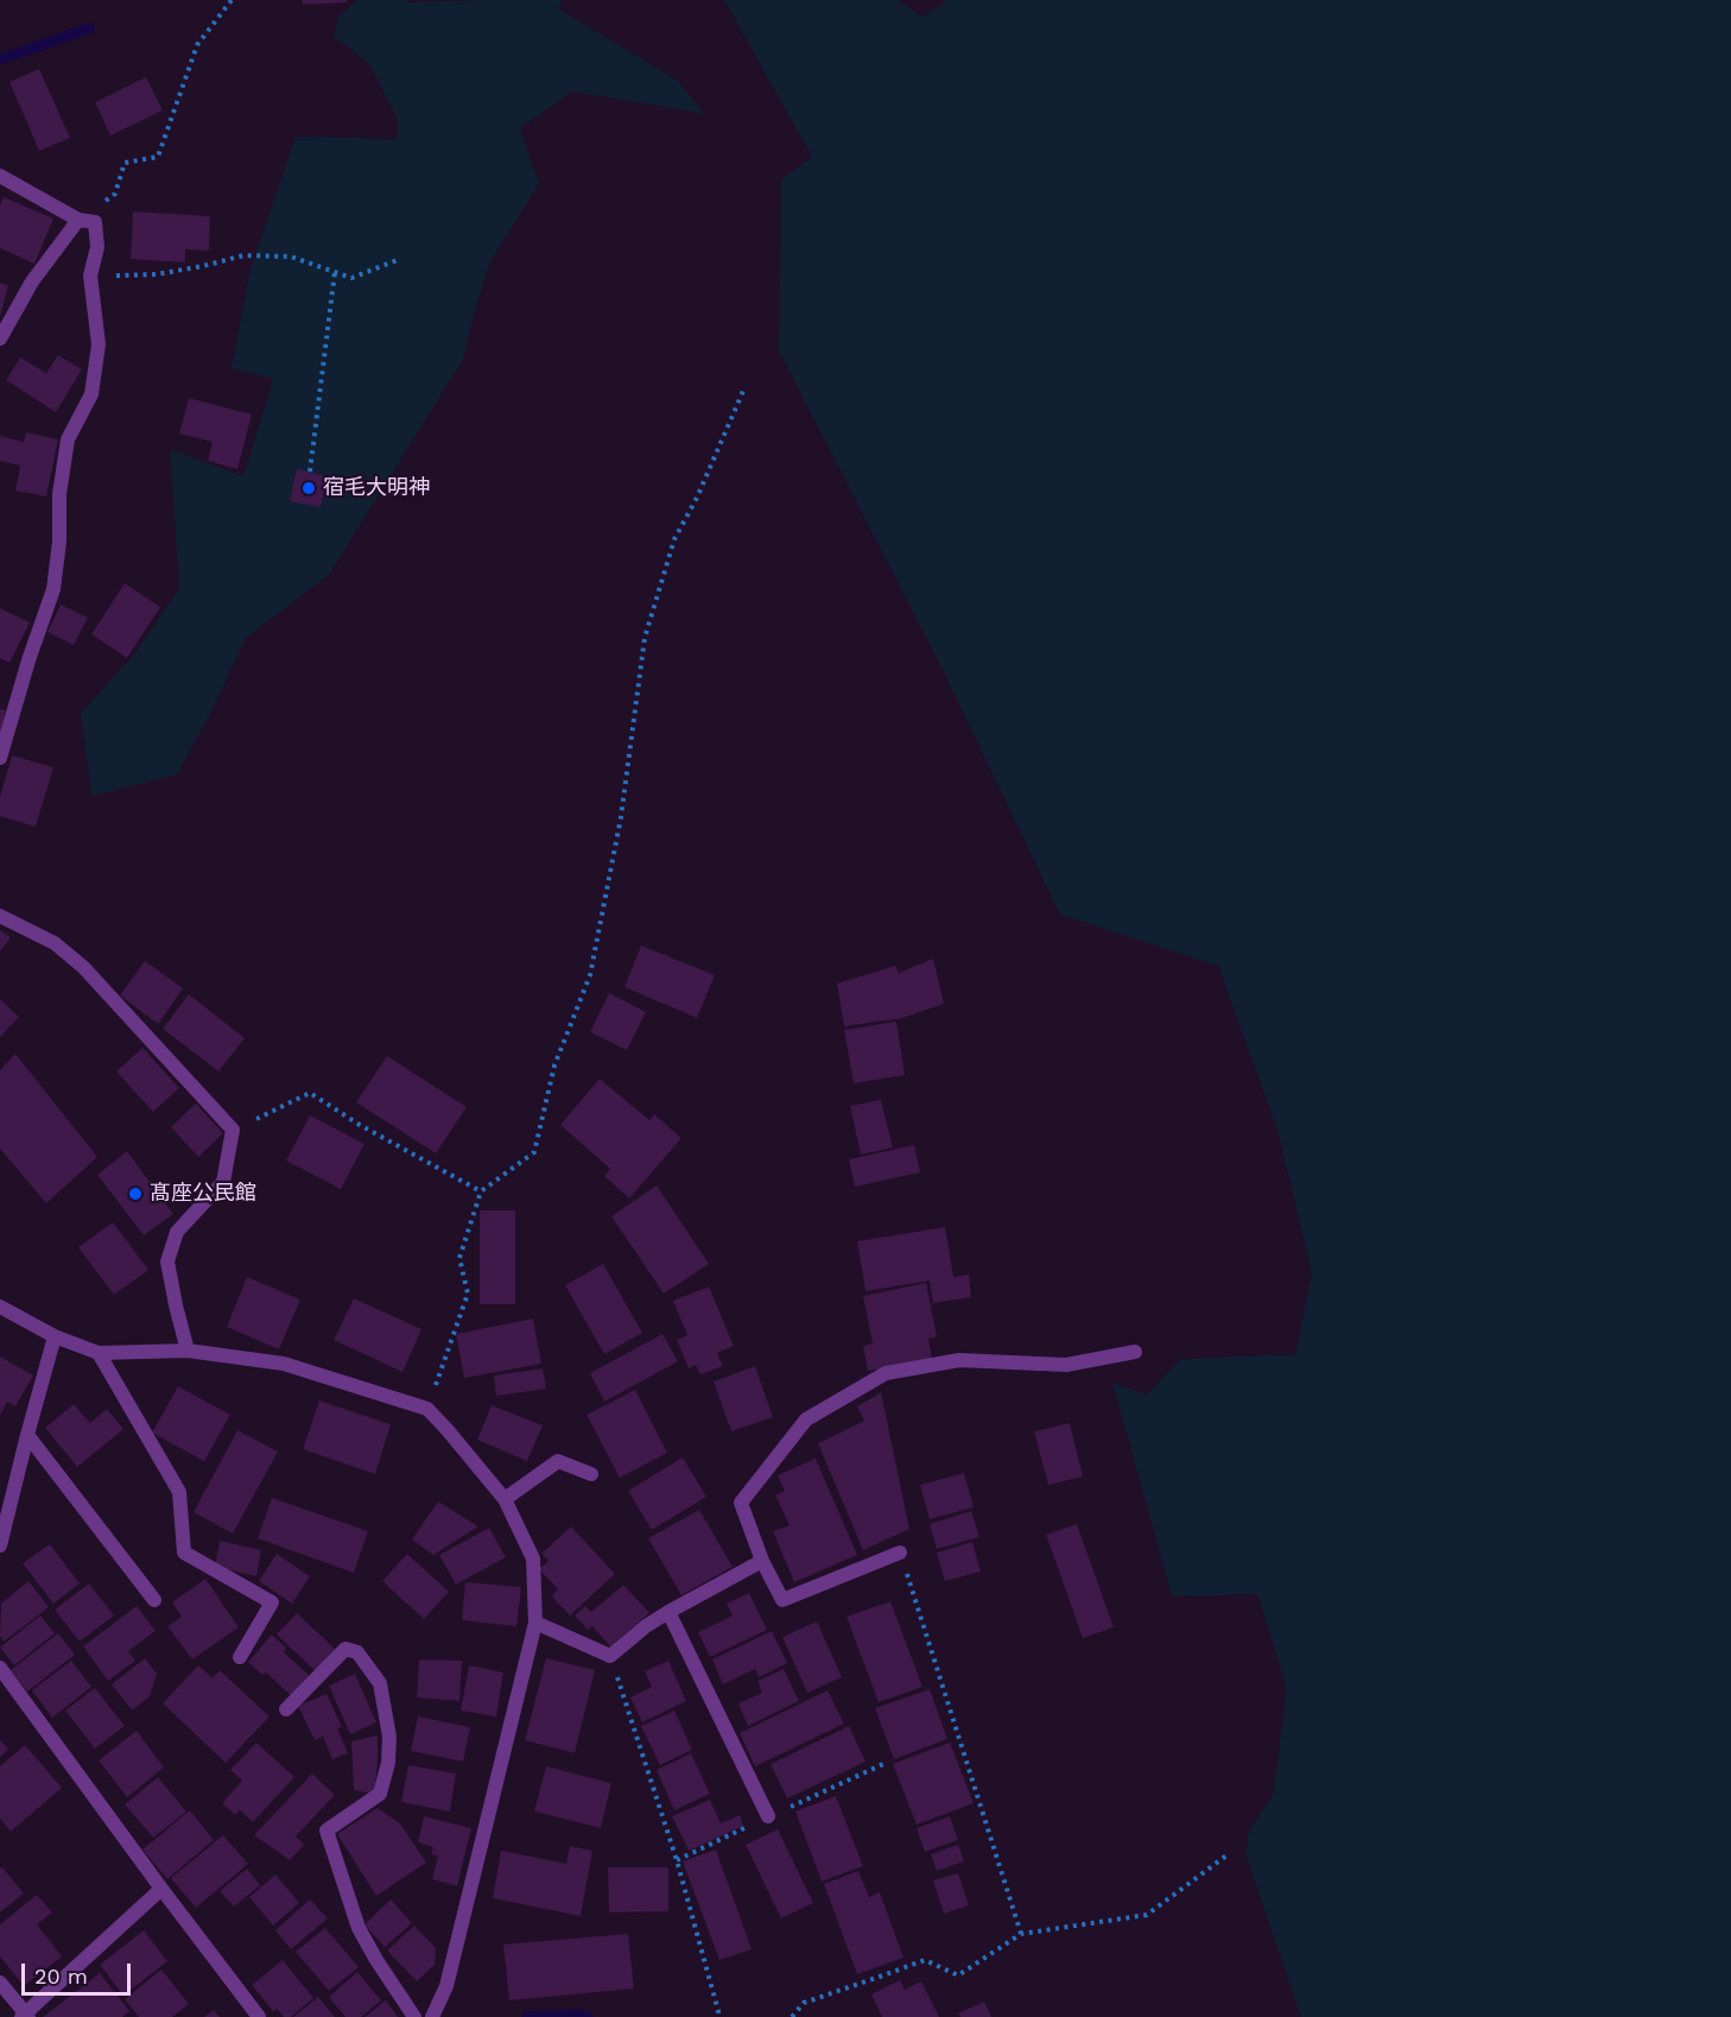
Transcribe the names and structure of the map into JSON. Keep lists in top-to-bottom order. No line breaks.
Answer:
{"places":["宿毛大明神","髙座公民館"],"scale_bar":"20 m"}
